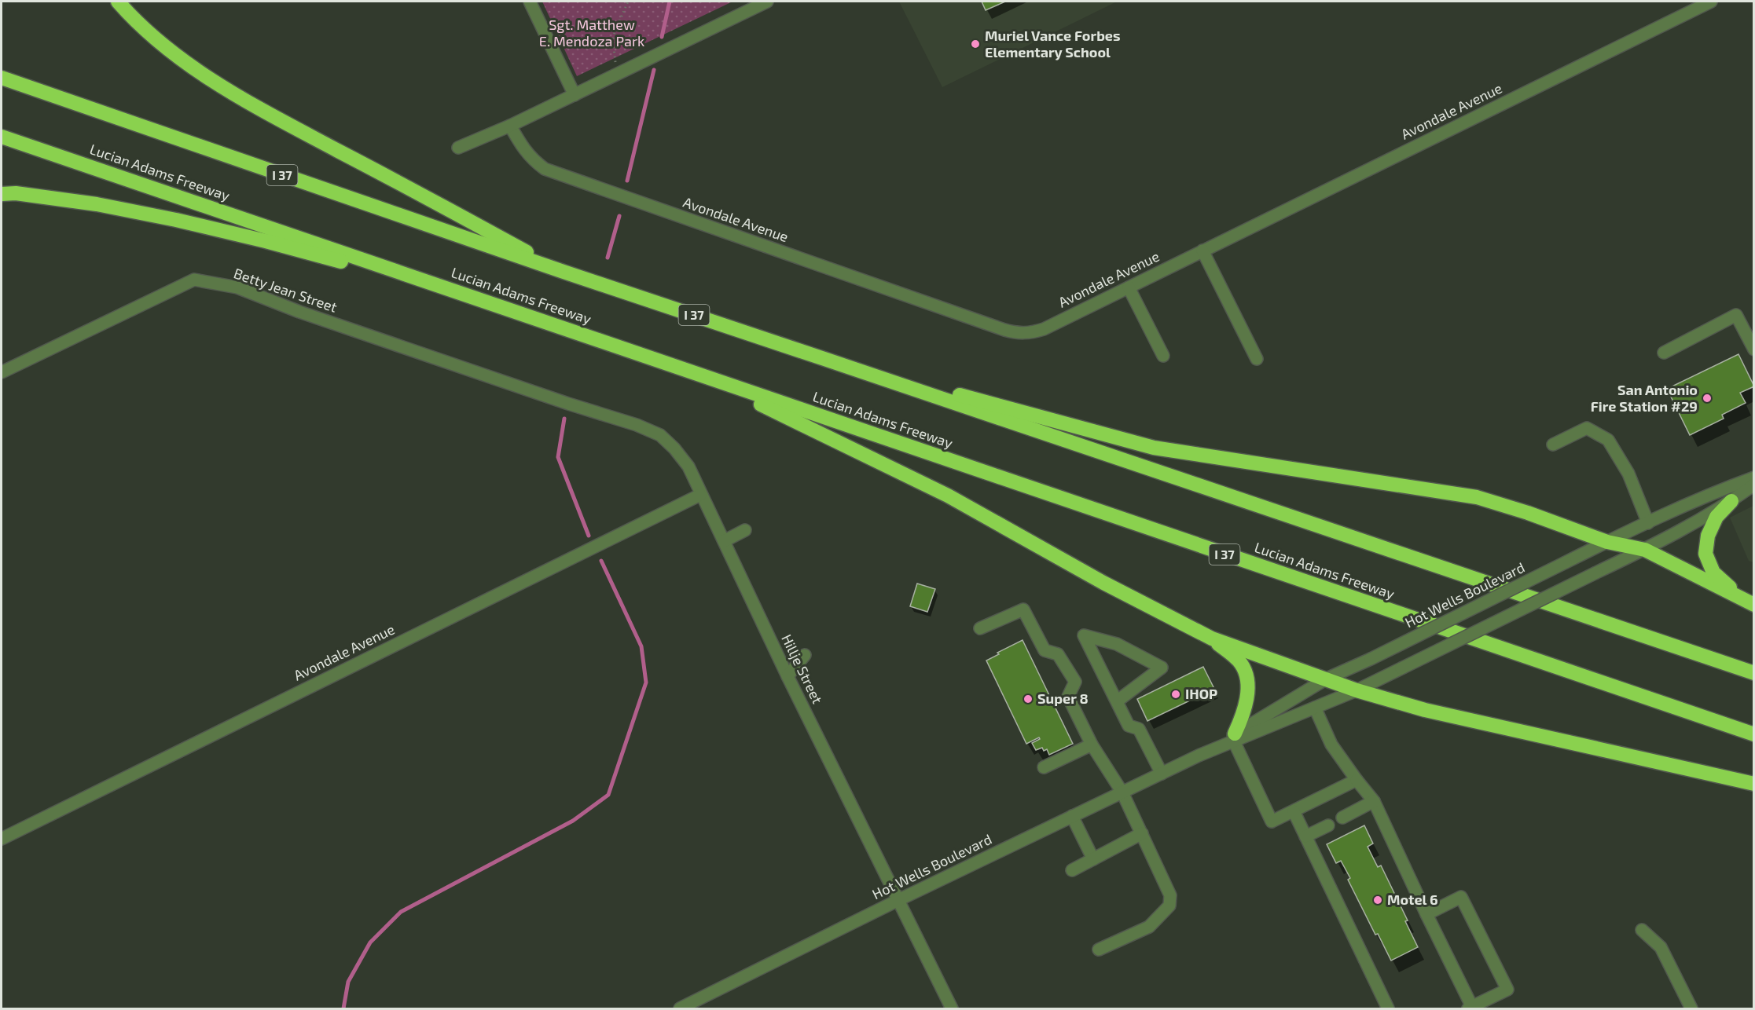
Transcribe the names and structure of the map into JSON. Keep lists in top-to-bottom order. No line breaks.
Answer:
{"streets":{"highway":["Lucian Adams Freeway","I 37"],"street":["Avondale Avenue","Betty Jean Street","Hot Wells Boulevard","Hillje Street"]},"crossings":[["Avondale Avenue","Hillje Street"],["Betty Jean Street","Hillje Street"],["Hot Wells Boulevard","Hillje Street"]],"parks":["Sgt. Matthew E. Mendoza Park"],"places":["Muriel Vance Forbes Elementary School","San Antonio Fire Station #29","IHOP","Super 8","Motel 6"]}
